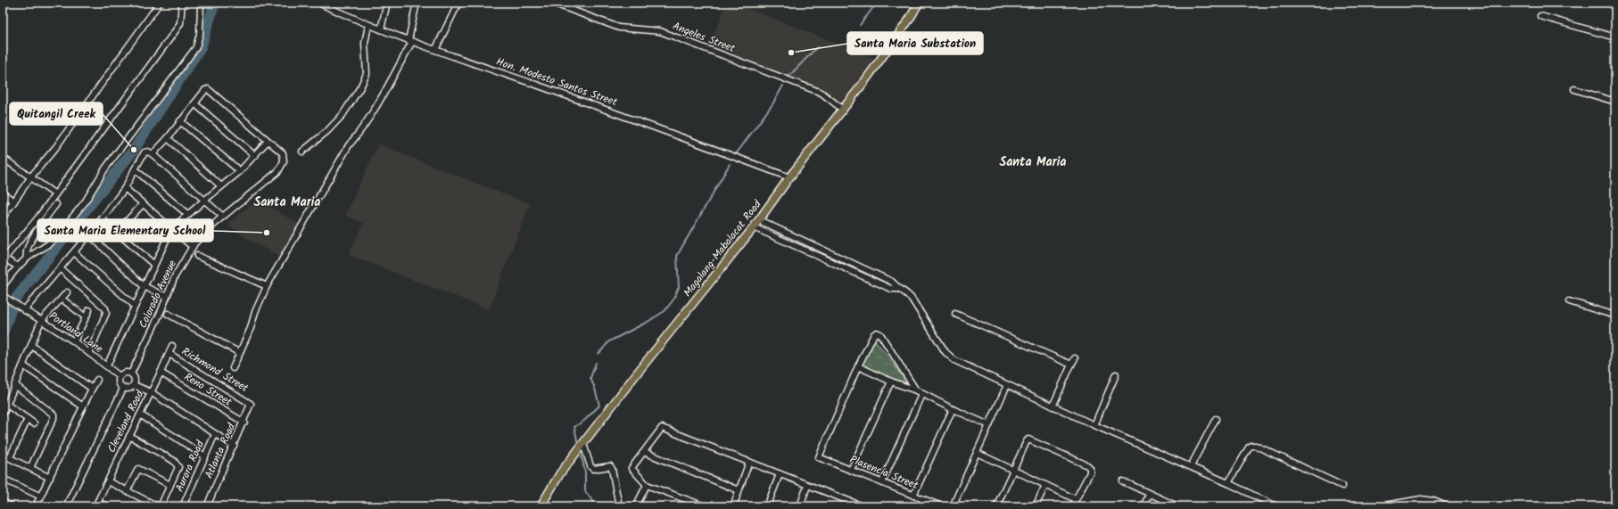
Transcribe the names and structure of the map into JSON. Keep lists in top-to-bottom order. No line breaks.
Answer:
{"streets":{"main road":["Magalang-Mabalacat Road"],"street":["Angeles Street","Hon. Modesto Santos Street","Colorado Avenue","Portland Lane","Richmond Street","Reno Street","Cleveland Road","Atlanta Road","Aurora Road","Plasencia Street"]},"crossings":[["Angeles Street","Magalang-Mabalacat Road"],["Hon. Modesto Santos Street","Magalang-Mabalacat Road"],["Colorado Avenue","Portland Lane"],["Richmond Street","Cleveland Road"],["Richmond Street","Atlanta Road"],["Reno Street","Cleveland Road"],["Reno Street","Atlanta Road"]],"districts":["Santa Maria","Santa Maria"],"places":["Santa Maria Substation","Quitangil Creek","Santa Maria Elementary School"]}
